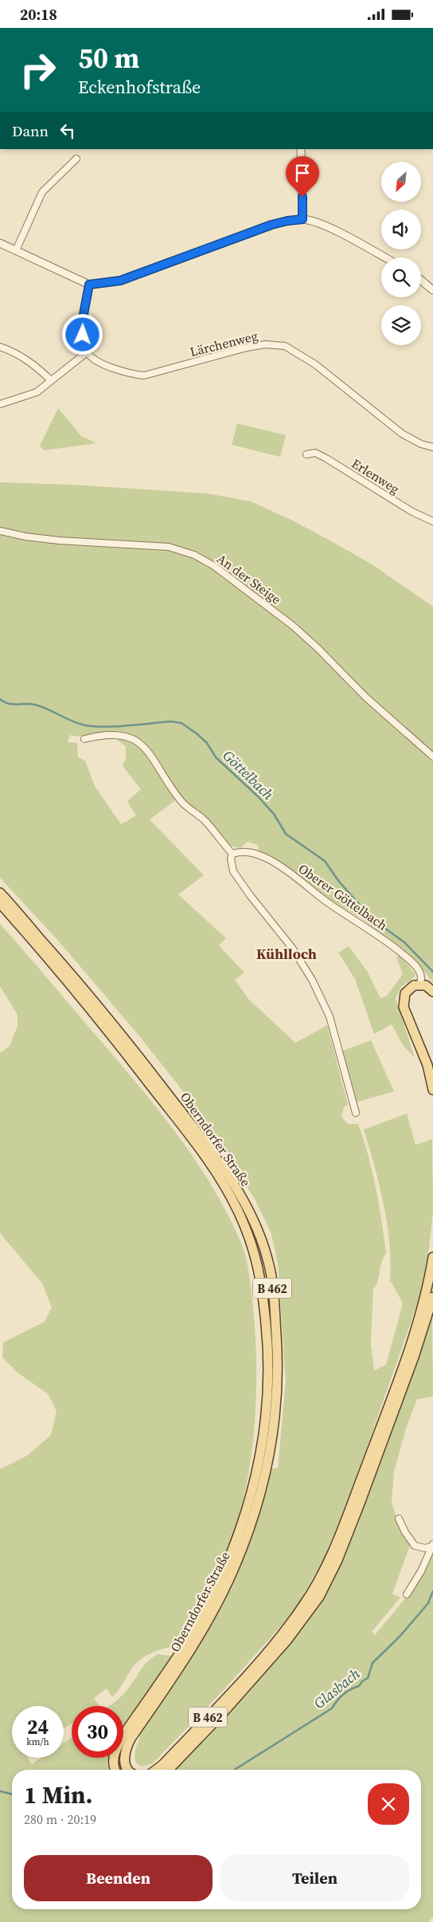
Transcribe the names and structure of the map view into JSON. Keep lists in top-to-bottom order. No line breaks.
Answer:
{"streets":{"main road":["Oberndorfer Straße","B 462"],"street":["Lärchenweg","Erlenweg","An der Steige","Oberer Göttelbach"]},"districts":["Kühlloch"],"water":["Göttelbach","Glasbach"],"north":"bottom left","page":{"status":"20:18","turn":["50 m","Eckenhofstraße"],"then":"Dann","speed":"24 km/h","limit":"30","heading":["1 Min.","280 m · 20:19"],"buttons":["Beenden","Teilen"]}}
